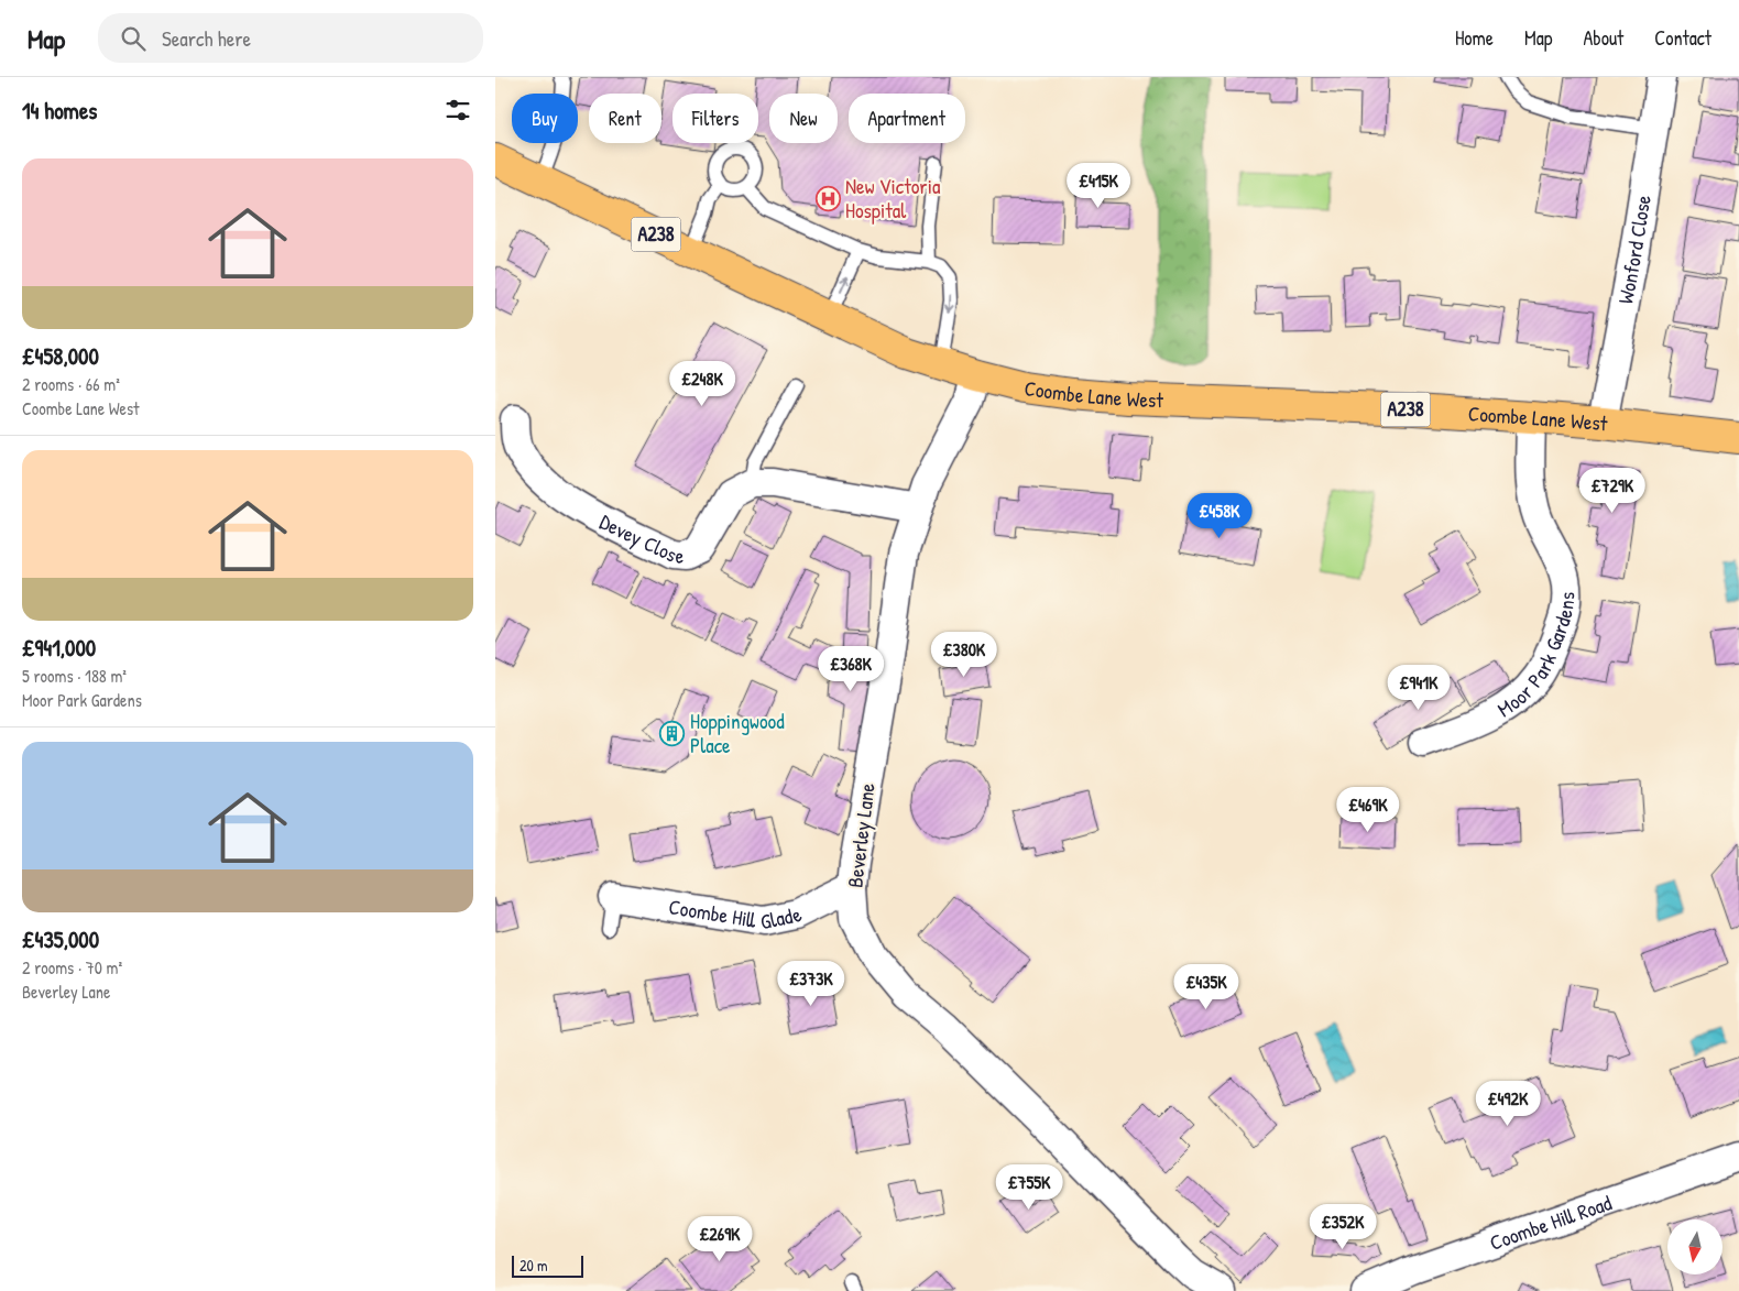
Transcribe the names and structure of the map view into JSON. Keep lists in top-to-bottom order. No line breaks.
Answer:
{"streets":{"main road":["A238","Coombe Lane West"],"street":["Wonford Close","Devey Close","Moor Park Gardens","Beverley Lane","Coombe Hill Glade","Coombe Hill Road"]},"crossings":[["Wonford Close","Coombe Lane West"],["Coombe Lane West","Moor Park Gardens"],["Coombe Lane West","Beverley Lane"],["Beverley Lane","Coombe Hill Glade"]],"places":{"hospital":["New Victoria Hospital"],"building":["Hoppingwood Place"]},"scale_bar":"20 m","north":"bottom","page":{"header":"Map","search":"Search here","nav":["Home","Map","About","Contact"],"heading":"14 homes","chip":["Buy","Rent","Filters","New","Apartment"],"list":[{"name":"£458,000","note":"2 rooms · 66 m² · Coombe Lane West"},{"name":"£941,000","note":"5 rooms · 188 m² · Moor Park Gardens"},{"name":"£435,000","note":"2 rooms · 70 m² · Beverley Lane"}],"price":["£415K","£248K","£729K","£458K","£380K","£368K","£941K","£469K","£373K","£435K","£492K","£755K","£352K","£269K"],"scale":"20 m"}}
